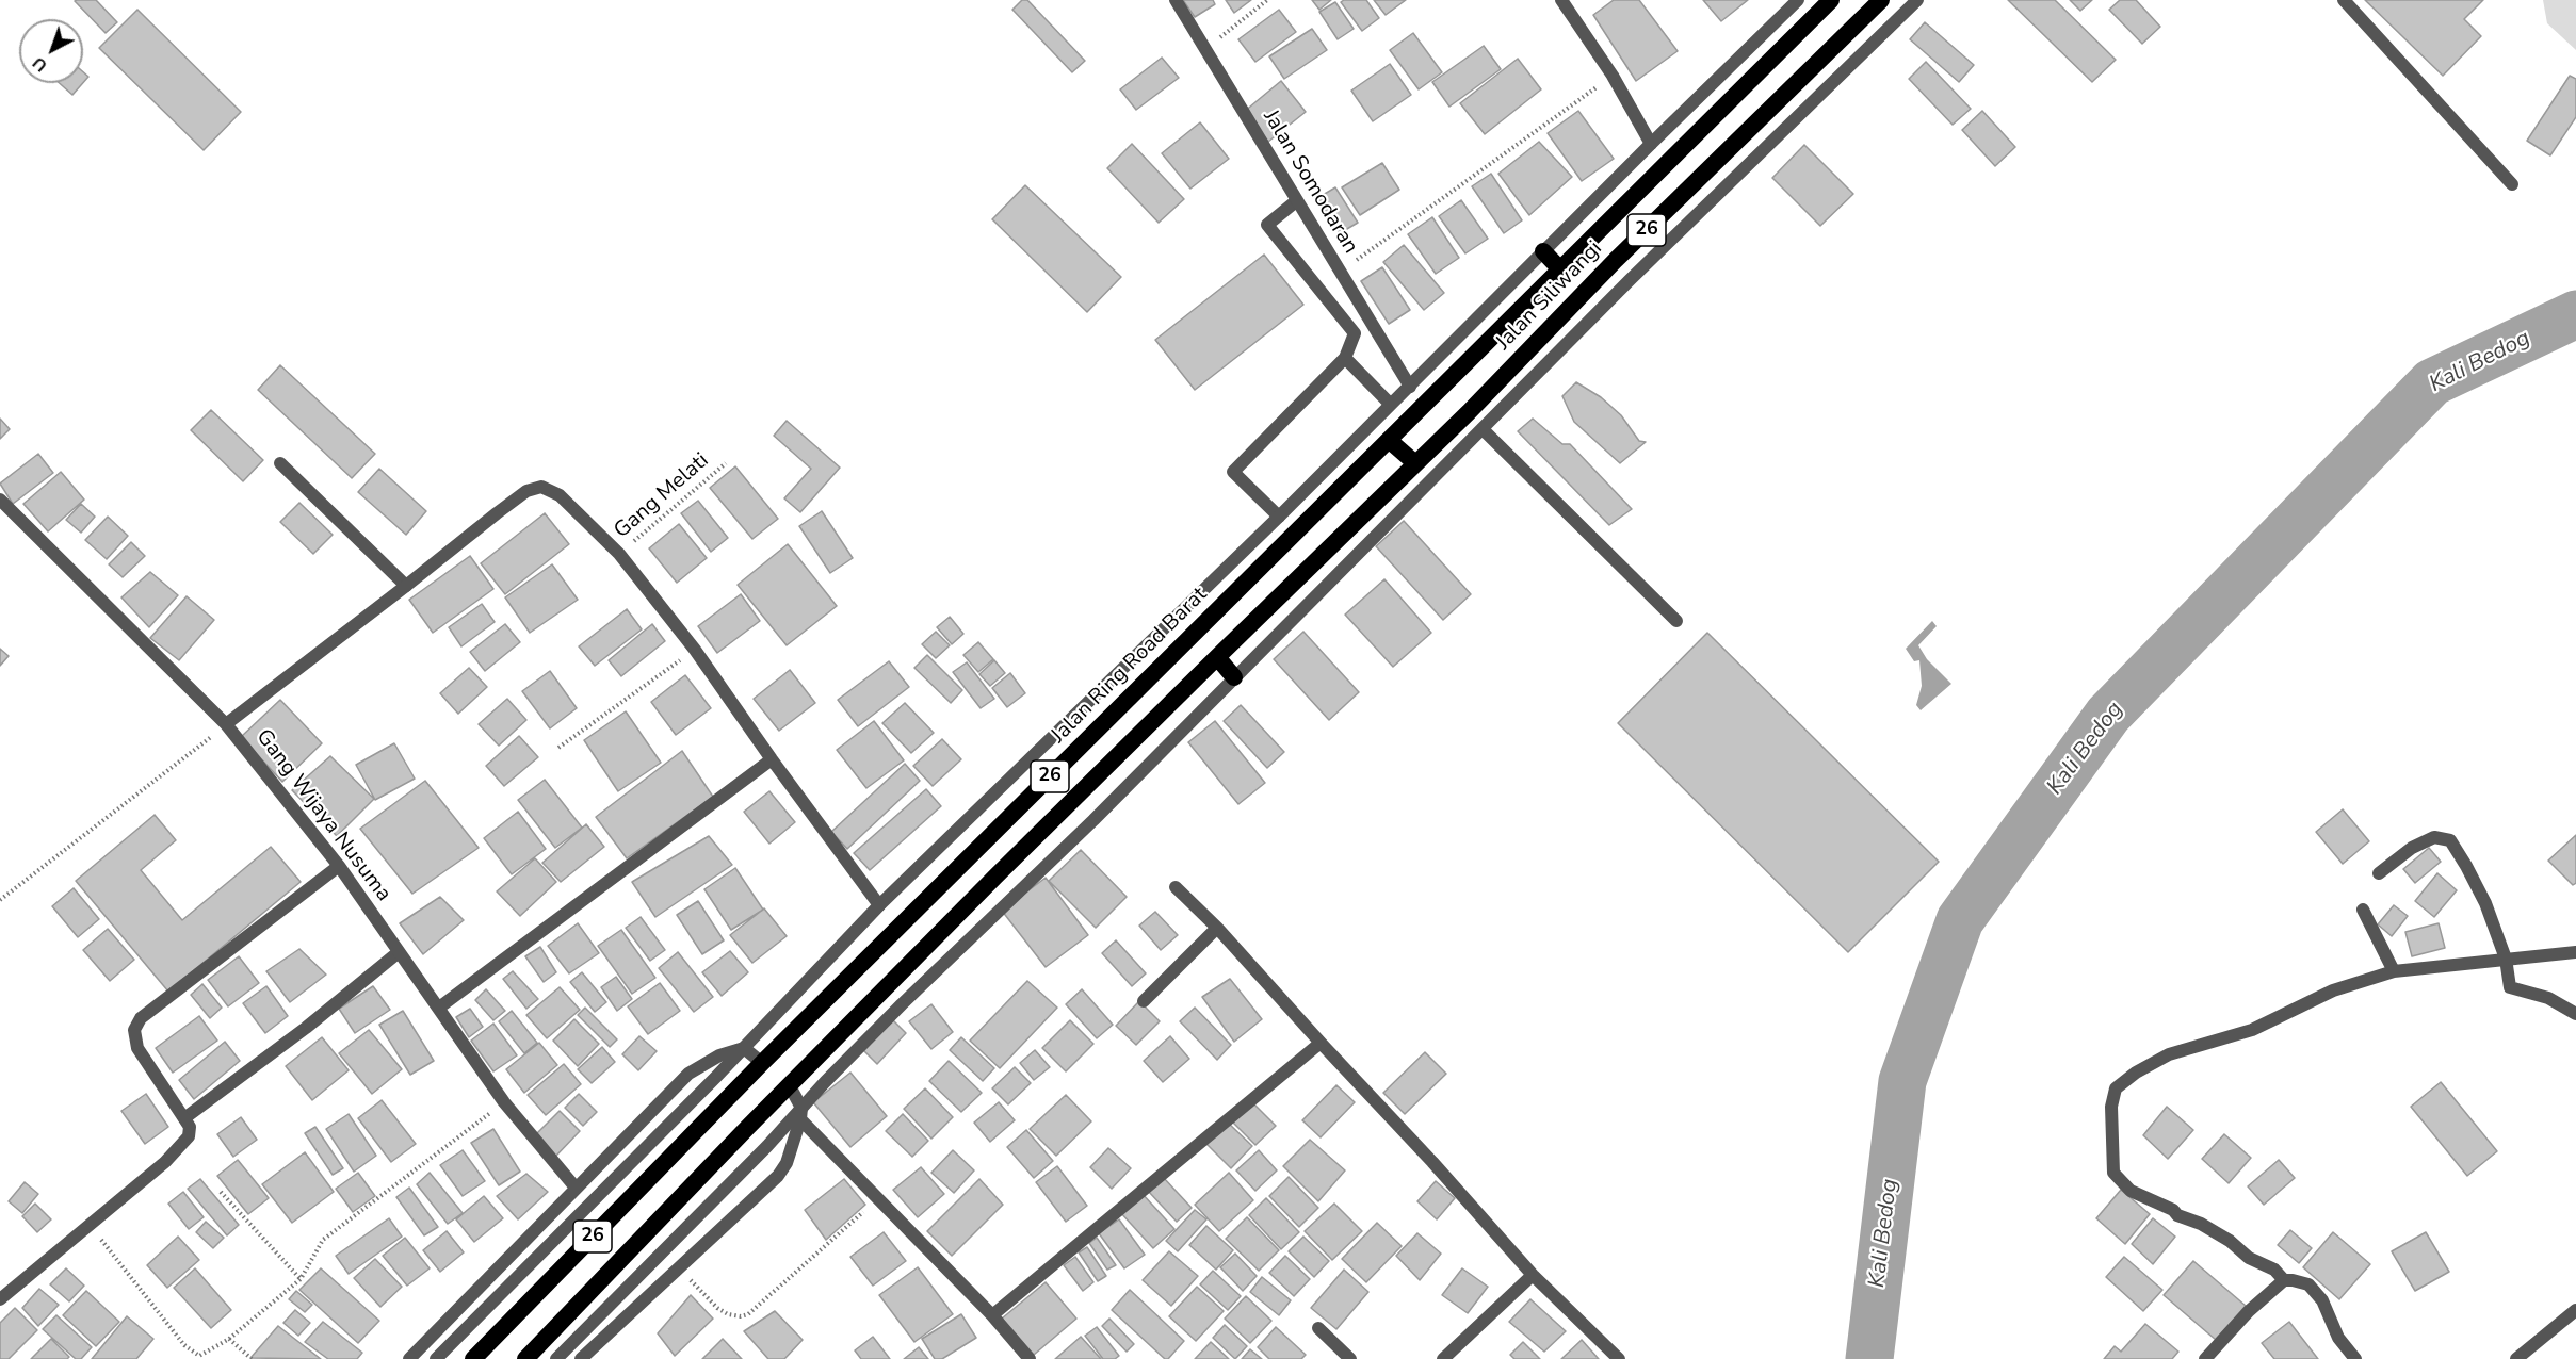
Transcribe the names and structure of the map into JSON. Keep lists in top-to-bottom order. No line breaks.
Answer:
{"streets":{"highway":["26","Jalan Siliwangi","Jalan Ring Road Barat"],"street":["Jalan Somodaran","Gang Wijaya Nusuma"],"path":["Gang Melati"]},"crossings":[["26","Jalan Siliwangi"],["Jalan Siliwangi","Jalan Ring Road Barat"]],"water":["Kali Bedog"],"north":"bottom left"}
